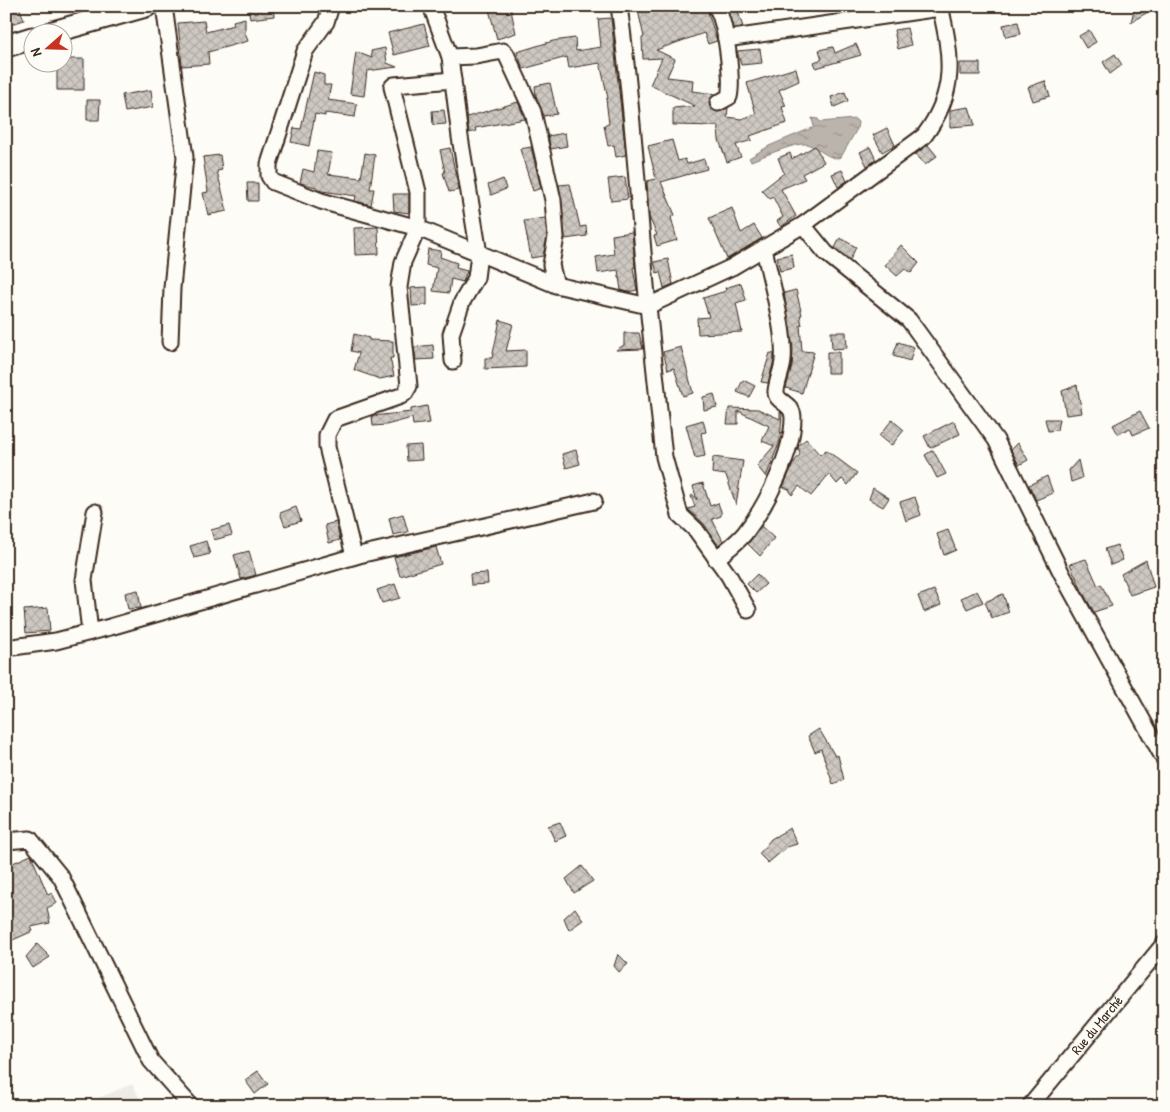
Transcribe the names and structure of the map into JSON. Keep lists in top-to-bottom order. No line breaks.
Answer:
{"streets":{"street":["Rue du Marché"]},"north":"left"}
